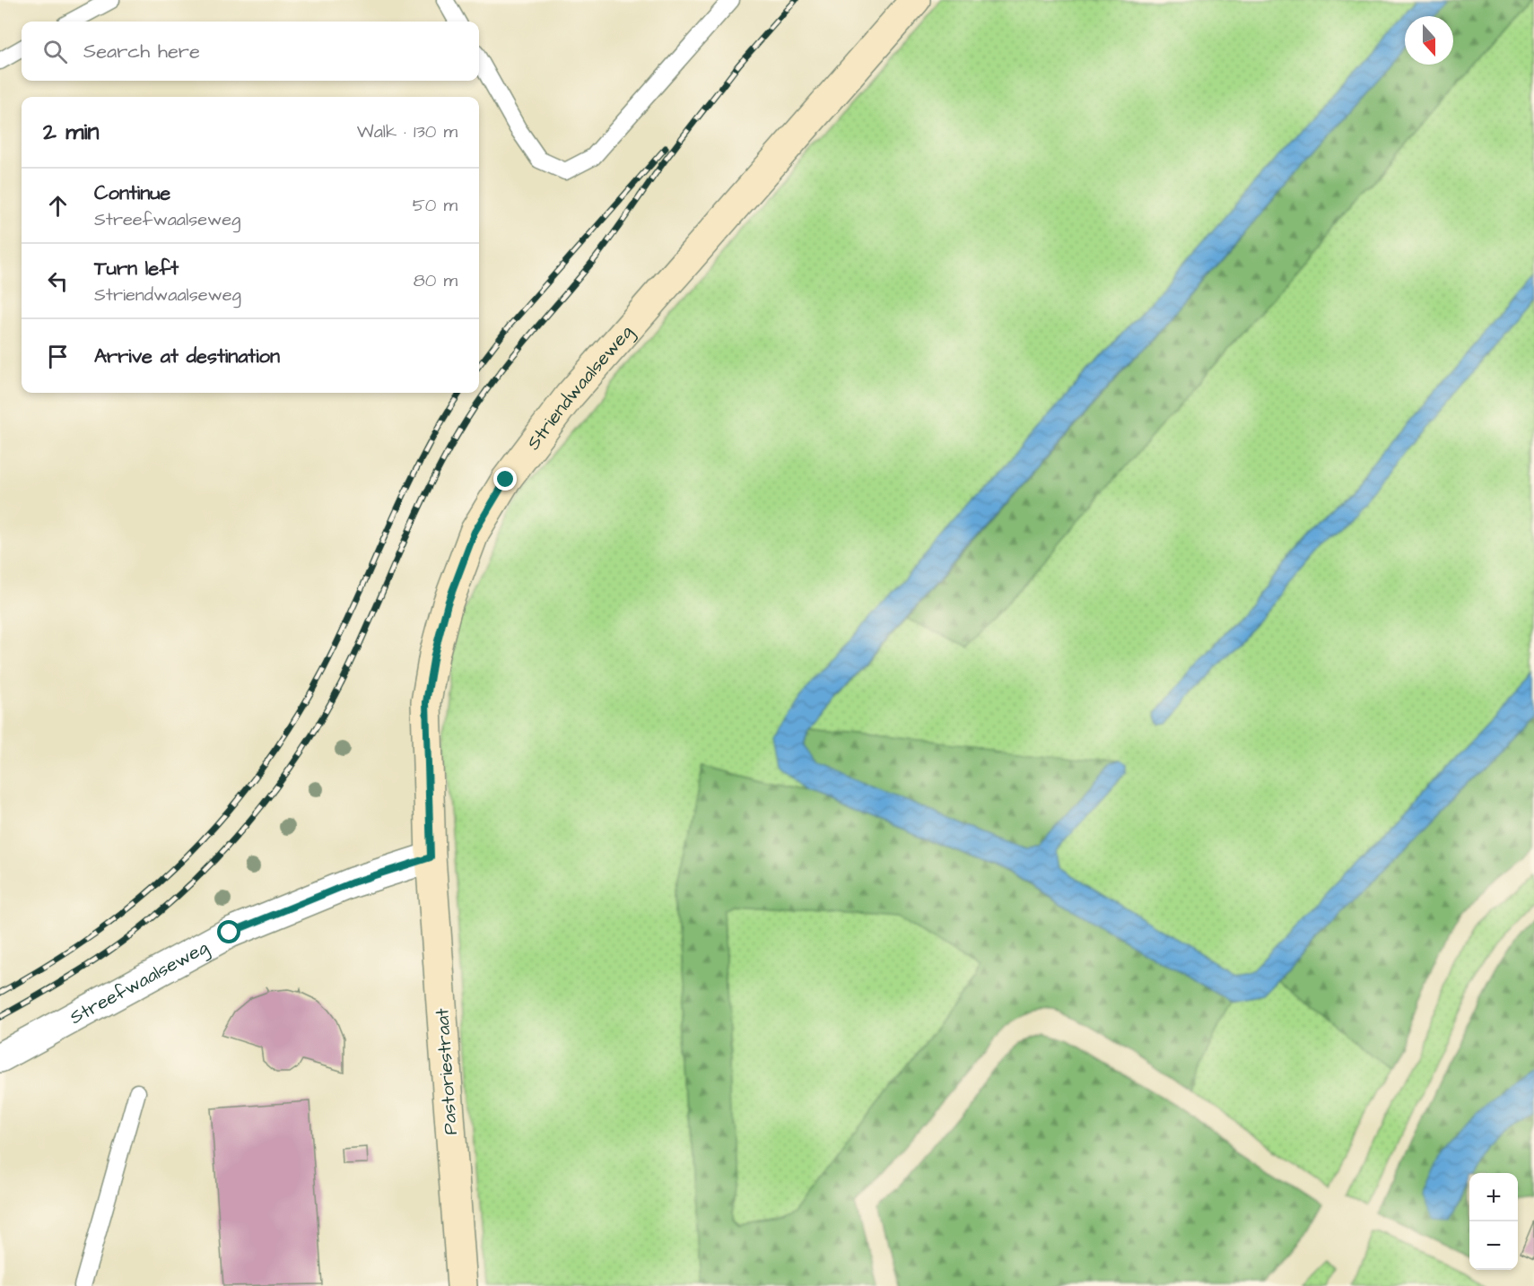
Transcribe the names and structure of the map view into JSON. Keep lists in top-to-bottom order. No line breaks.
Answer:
{"streets":{"street":["Striendwaalseweg","Streefwaalseweg","Pastoriestraat"]},"crossings":[["Striendwaalseweg","Streefwaalseweg"],["Striendwaalseweg","Pastoriestraat"],["Streefwaalseweg","Pastoriestraat"]],"north":"bottom","page":{"search":"Search here","heading":["2 min","Walk · 130 m"],"list":[["Continue","Streefwaalseweg","50 m"],["Turn left","Striendwaalseweg","80 m"],"Arrive at destination"],"map_buttons":["+","−"]}}
